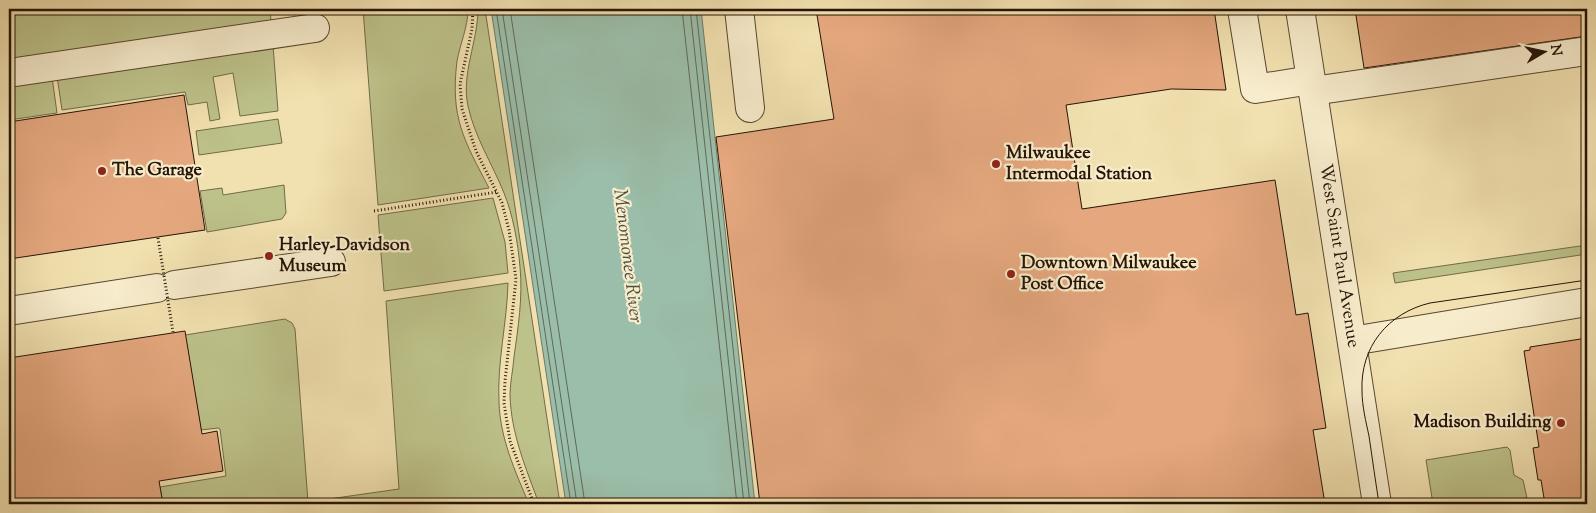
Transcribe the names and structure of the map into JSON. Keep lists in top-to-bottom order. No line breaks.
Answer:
{"streets":{"street":["West Saint Paul Avenue"]},"water":["Menomonee River"],"places":["Milwaukee Intermodal Station","The Garage","Harley-Davidson Museum","Downtown Milwaukee Post Office","Madison Building"],"north":"right"}
